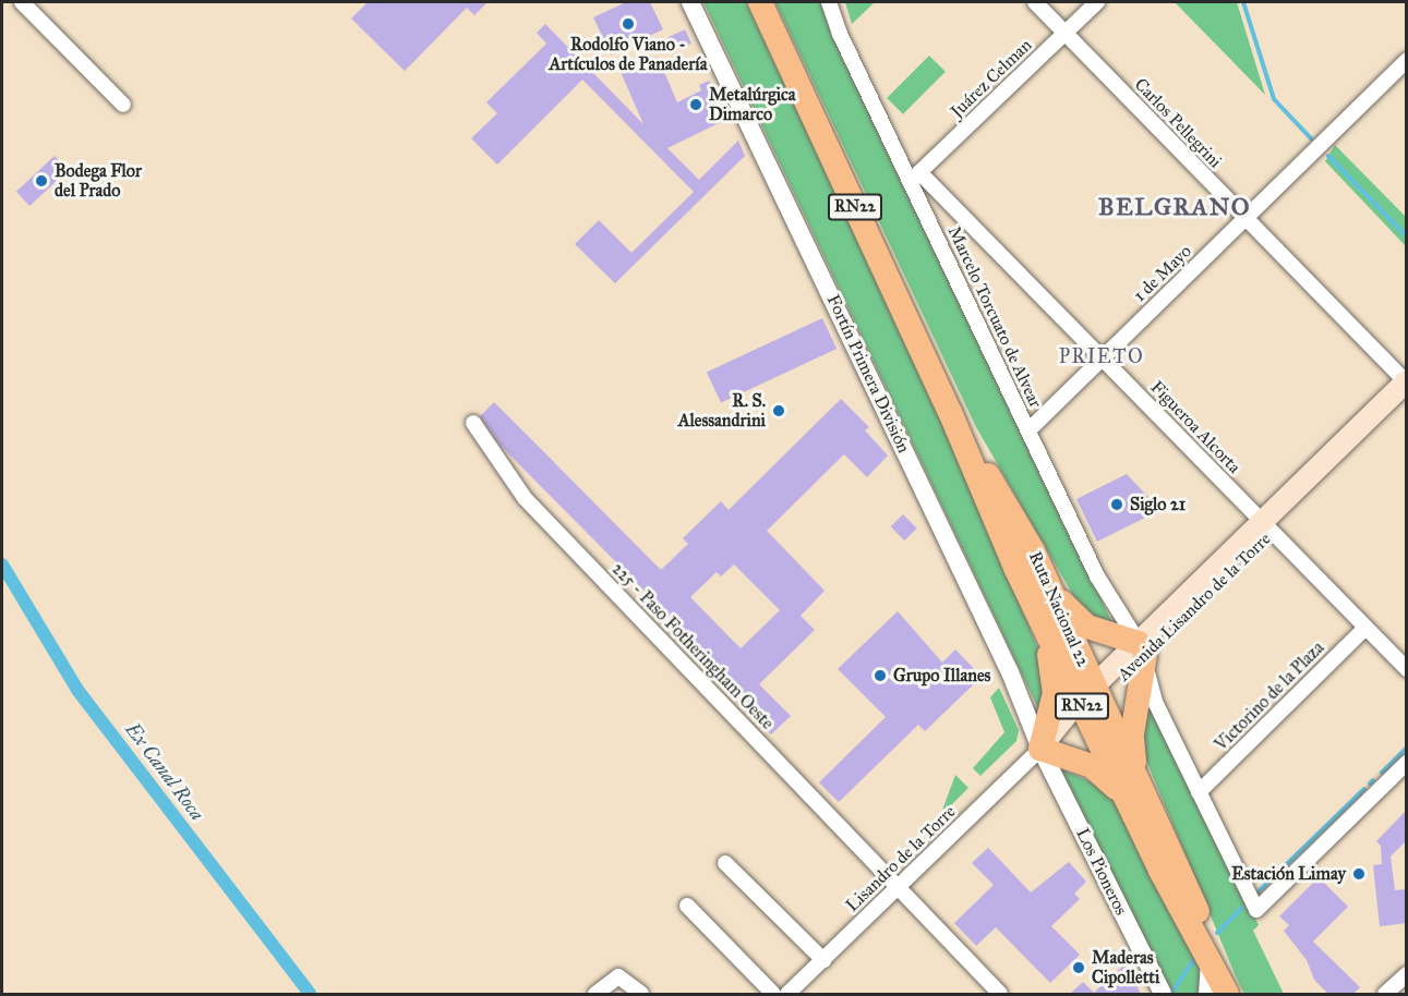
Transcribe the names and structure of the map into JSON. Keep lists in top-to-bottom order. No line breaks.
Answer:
{"streets":{"highway":["RN22","Ruta Nacional 22"],"main road":["Avenida Lisandro de la Torre"],"street":["Juárez Celman","Carlos Pellegrini","1 de Mayo","Marcelo Torcuato de Alvear","Fortín Primera División","Figueroa Alcorta","225 - Paso Fotheringham Oeste","Victorino de la Plaza","Lisandro de la Torre","Los Pioneros"]},"crossings":[["Juárez Celman","Carlos Pellegrini"],["Juárez Celman","Marcelo Torcuato de Alvear"],["Juárez Celman","Figueroa Alcorta"],["Carlos Pellegrini","1 de Mayo"],["Carlos Pellegrini","Avenida Lisandro de la Torre"],["1 de Mayo","Marcelo Torcuato de Alvear"],["1 de Mayo","Figueroa Alcorta"],["Marcelo Torcuato de Alvear","Figueroa Alcorta"],["Marcelo Torcuato de Alvear","Avenida Lisandro de la Torre"],["Fortín Primera División","Avenida Lisandro de la Torre"],["Fortín Primera División","Lisandro de la Torre"],["Fortín Primera División","Los Pioneros"],["Figueroa Alcorta","Avenida Lisandro de la Torre"],["Figueroa Alcorta","Victorino de la Plaza"],["Avenida Lisandro de la Torre","Ruta Nacional 22"],["Avenida Lisandro de la Torre","Lisandro de la Torre"],["Avenida Lisandro de la Torre","Los Pioneros"],["225 - Paso Fotheringham Oeste","Lisandro de la Torre"],["Lisandro de la Torre","Los Pioneros"]],"districts":["BELGRANO","PRIETO"],"water":["Ex Canal Roca"],"places":["Rodolfo Viano - Artículos de Panadería","Metalúrgica Dimarco","Bodega Flor del Prado","R. S. Alessandrini","Siglo 21","Grupo Illanes","Estación Limay","Maderas Cipolletti"]}
